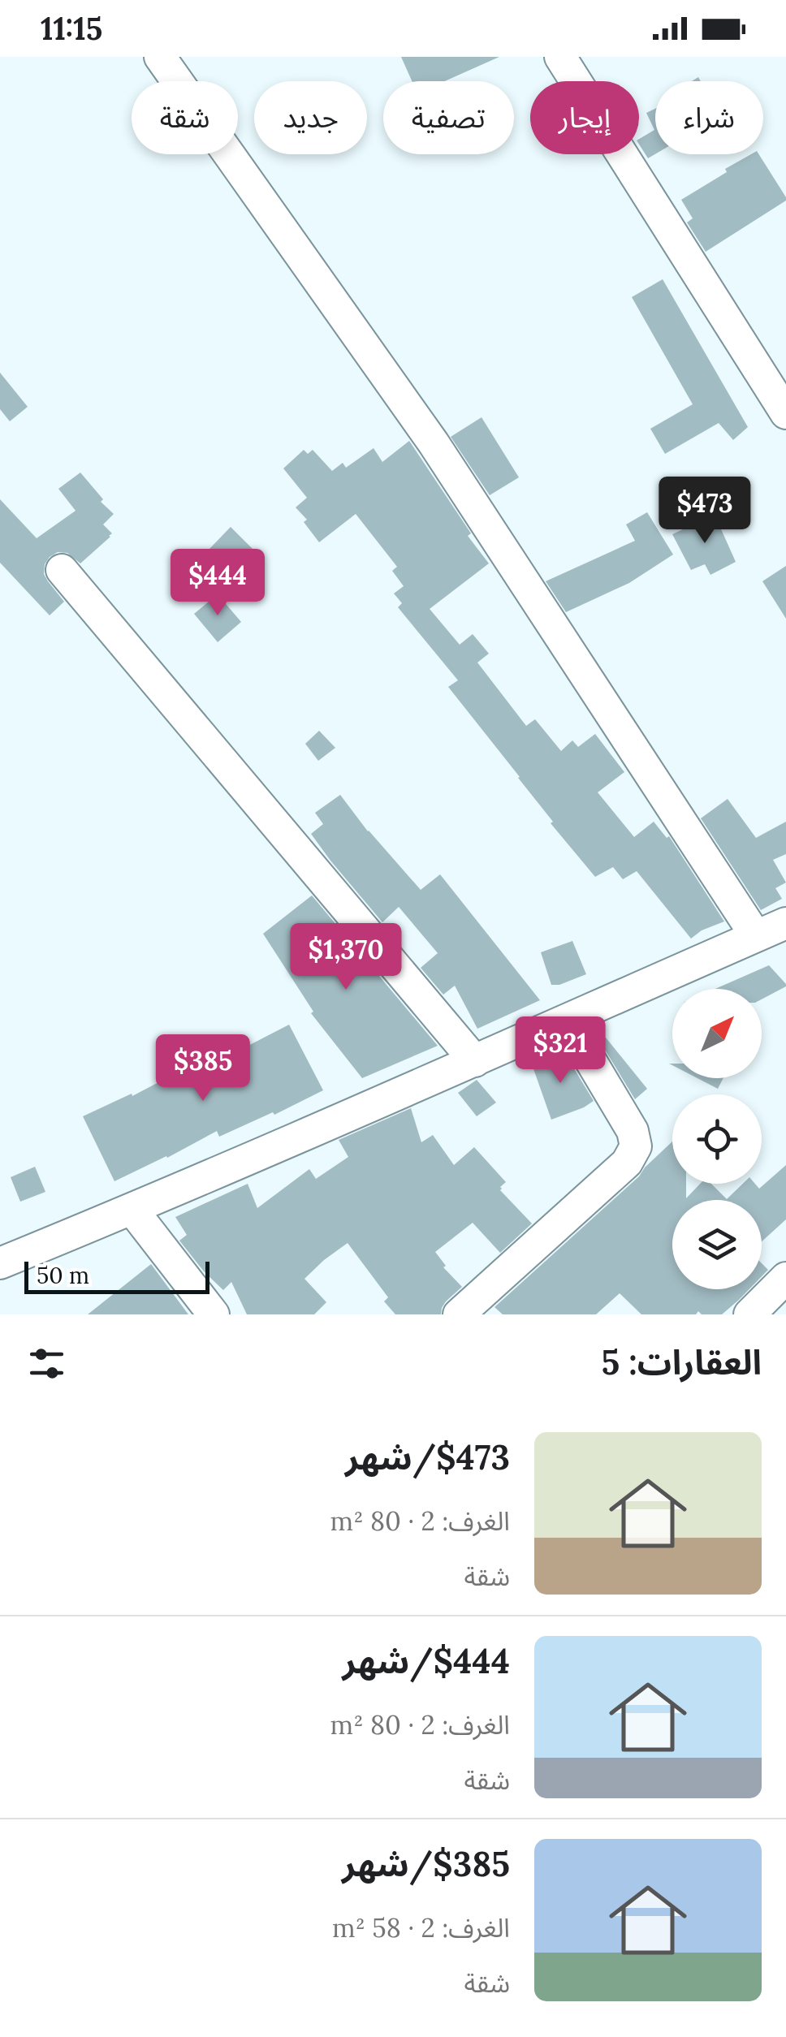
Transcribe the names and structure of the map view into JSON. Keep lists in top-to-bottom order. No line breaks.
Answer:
{"scale_bar":"50 m","north":"top right","page":{"status":"11:15","chip":["شراء","إيجار","تصفية","جديد","شقة"],"price":["$473","$444","$1,370","$321","$385"],"scale":"50 m","heading":"العقارات: 5","list":[{"name":"$473/شهر","note":"الغرف: 2 · 80 m² · شقة"},{"name":"$444/شهر","note":"الغرف: 2 · 80 m² · شقة"},{"name":"$385/شهر","note":"الغرف: 2 · 58 m² · شقة"}]}}
